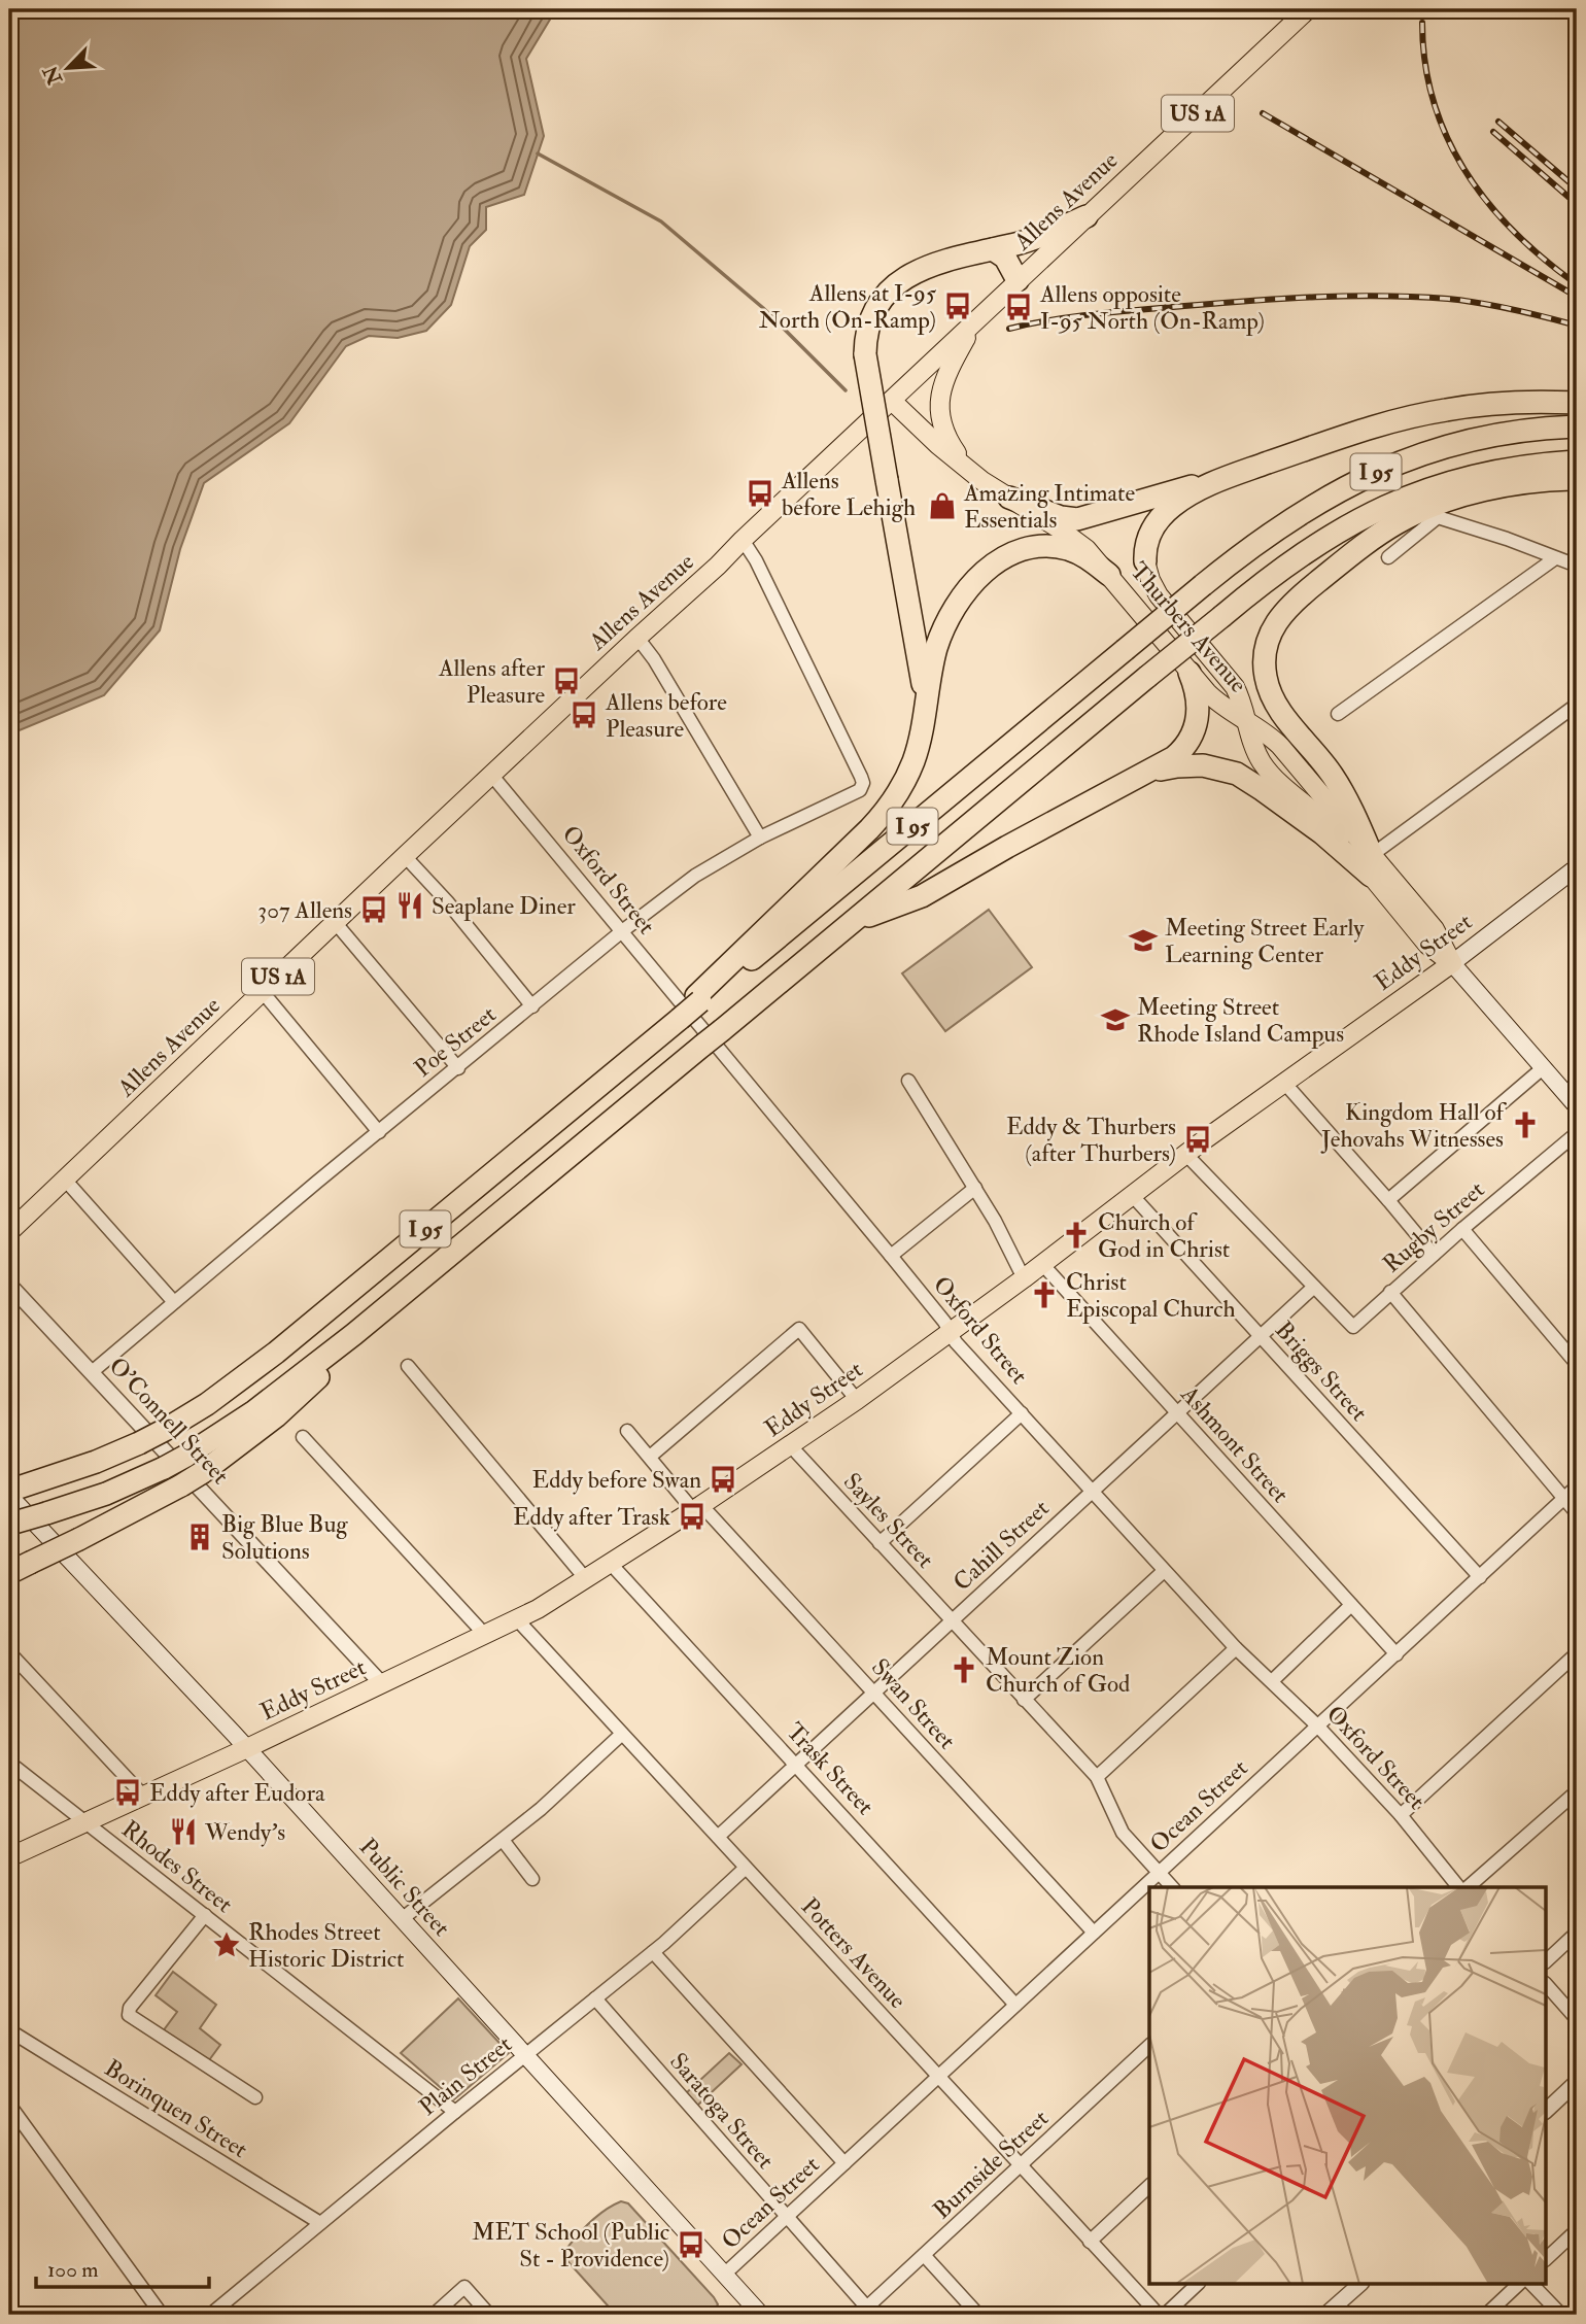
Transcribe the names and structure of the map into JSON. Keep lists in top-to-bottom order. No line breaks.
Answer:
{"streets":{"highway":["I 95"],"main road":["US 1A","Allens Avenue","Thurbers Avenue","Eddy Street","Public Street"],"street":["Oxford Street","Poe Street","Rugby Street","Briggs Street","O'Connell Street","Ashmont Street","Sayles Street","Cahill Street","Swan Street","Trask Street","Ocean Street","Rhodes Street","Potters Avenue","Plain Street","Borinquen Street","Saratoga Street","Burnside Street"]},"crossings":[["Allens Avenue","Thurbers Avenue"],["Allens Avenue","Oxford Street"],["Allens Avenue","Poe Street"],["I 95","Public Street"],["Thurbers Avenue","Eddy Street"],["Oxford Street","Eddy Street"],["Oxford Street","Poe Street"],["Oxford Street","Cahill Street"],["Oxford Street","Ocean Street"],["Eddy Street","Briggs Street"],["Eddy Street","O'Connell Street"],["Eddy Street","Ashmont Street"],["Eddy Street","Sayles Street"],["Eddy Street","Swan Street"],["Eddy Street","Trask Street"],["Eddy Street","Rhodes Street"],["Eddy Street","Public Street"],["Eddy Street","Potters Avenue"],["Poe Street","O'Connell Street"],["Rugby Street","Cahill Street"],["Briggs Street","Cahill Street"],["Briggs Street","Ocean Street"],["Ashmont Street","Cahill Street"],["Ashmont Street","Ocean Street"],["Sayles Street","Cahill Street"],["Sayles Street","Ocean Street"],["Cahill Street","Swan Street"],["Cahill Street","Trask Street"],["Cahill Street","Potters Avenue"],["Swan Street","Ocean Street"],["Trask Street","Ocean Street"],["Ocean Street","Public Street"],["Ocean Street","Potters Avenue"],["Ocean Street","Saratoga Street"],["Rhodes Street","Plain Street"],["Public Street","Plain Street"],["Potters Avenue","Plain Street"],["Potters Avenue","Burnside Street"],["Plain Street","Borinquen Street"],["Plain Street","Saratoga Street"],["Saratoga Street","Burnside Street"]],"places":{"bus stop":["Allens at I-95 North (On-Ramp)","Allens opposite I-95 North (On-Ramp)","Allens before Lehigh","Allens after Pleasure","Allens before Pleasure","307 Allens","Eddy & Thurbers (after Thurbers)","Eddy before Swan","Eddy after Trask","Eddy after Eudora","MET School (Public St - Providence)"],"shop":["Amazing Intimate Essentials"],"restaurant":["Seaplane Diner","Wendy's"],"school or university":["Meeting Street Early Learning Center","Meeting Street Rhode Island Campus"],"church":["Kingdom Hall of Jehovahs Witnesses","Church of God in Christ","Christ Episcopal Church","Mount Zion Church of God"],"building":["Big Blue Bug Solutions"],"place":["Rhodes Street Historic District"]},"scale_bar":"100 m","north":"bottom left"}
